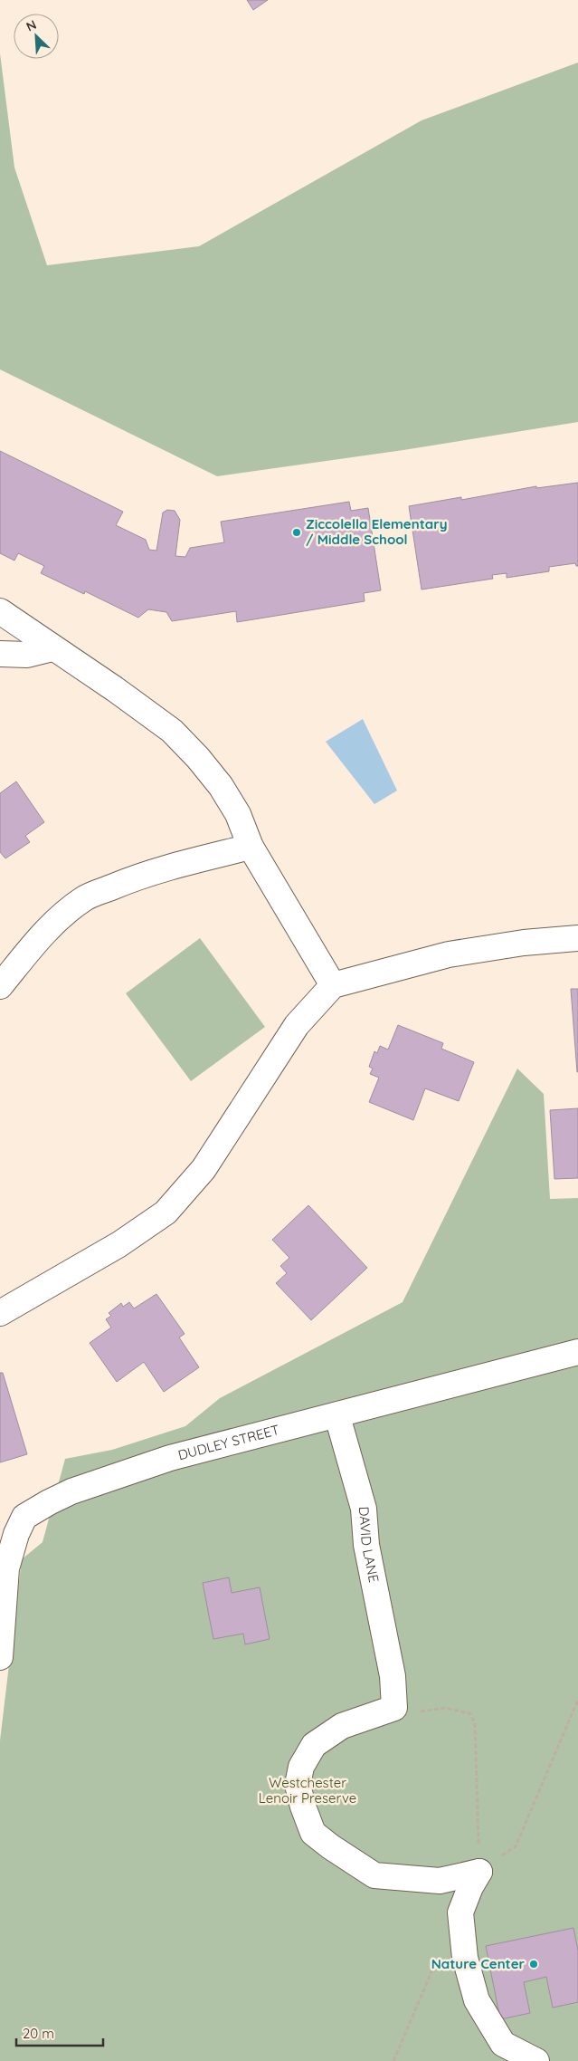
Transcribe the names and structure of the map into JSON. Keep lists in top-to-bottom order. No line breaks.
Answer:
{"streets":{"street":["DUDLEY STREET","DAVID LANE"]},"crossings":[["DUDLEY STREET","DAVID LANE"]],"parks":["Westchester Lenoir Preserve"],"places":["Ziccolella Elementary / Middle School","Nature Center"],"scale_bar":"20 m","north":"top left"}
